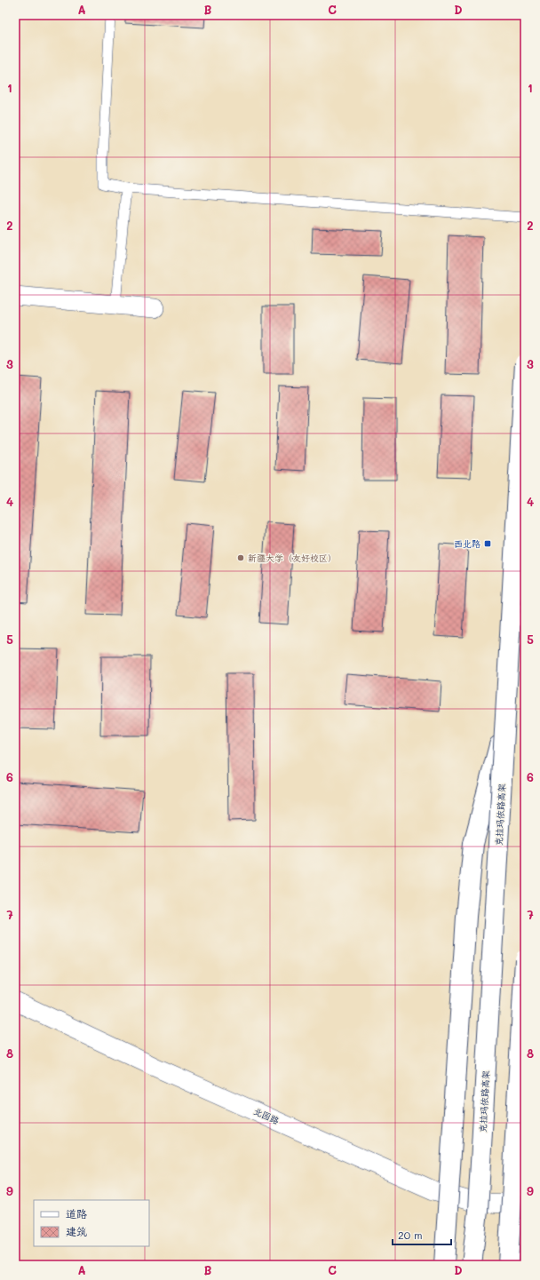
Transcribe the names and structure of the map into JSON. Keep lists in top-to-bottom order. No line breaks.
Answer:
{"streets":{"highway":["克拉玛依路高架"],"street":["北园路"]},"places":{"transit":["西北路"],"other":["新疆大学（友好校区）"]},"legend":["道路","建筑"],"scale_bar":"20 m","grid":{"columns":["A","B","C","D"],"rows":["1","2","3","4","5","6","7","8","9"]}}
